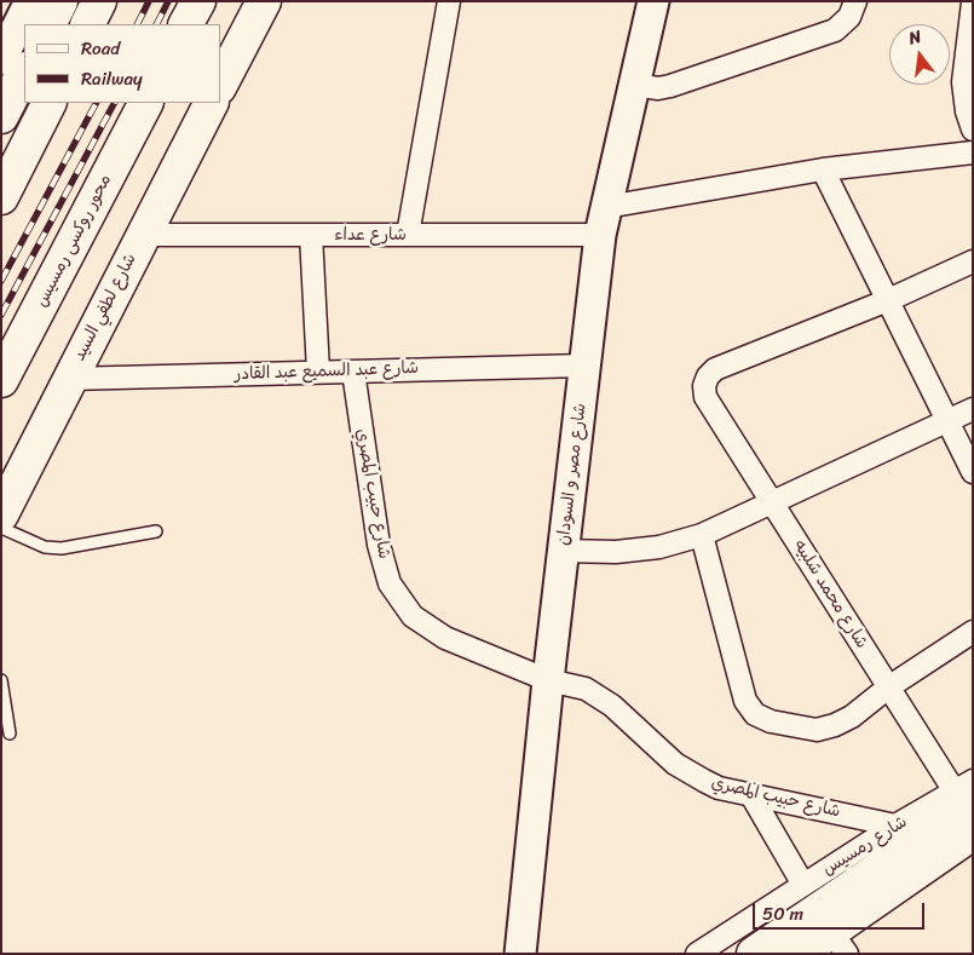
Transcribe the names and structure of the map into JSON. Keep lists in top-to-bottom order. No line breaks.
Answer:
{"streets":{"main road":["محور روكسى رمسيس","شارع لطفي السيد","شارع مصر و السودان"],"street":["شارع عداء","شارع عبد السميع عبد القادر","شارع حبيب المصري","شارع محمد شلبيه","شارع رمسيس"]},"crossings":[["شارع عداء","شارع لطفي السيد"],["شارع عداء","شارع مصر و السودان"],["شارع لطفي السيد","شارع عبد السميع عبد القادر"],["شارع عبد السميع عبد القادر","شارع مصر و السودان"],["شارع عبد السميع عبد القادر","شارع حبيب المصري"],["شارع مصر و السودان","شارع حبيب المصري"],["شارع حبيب المصري","شارع رمسيس"],["شارع محمد شلبيه","شارع رمسيس"]],"legend":["Road","Railway"],"scale_bar":"50 m","north":"top"}
